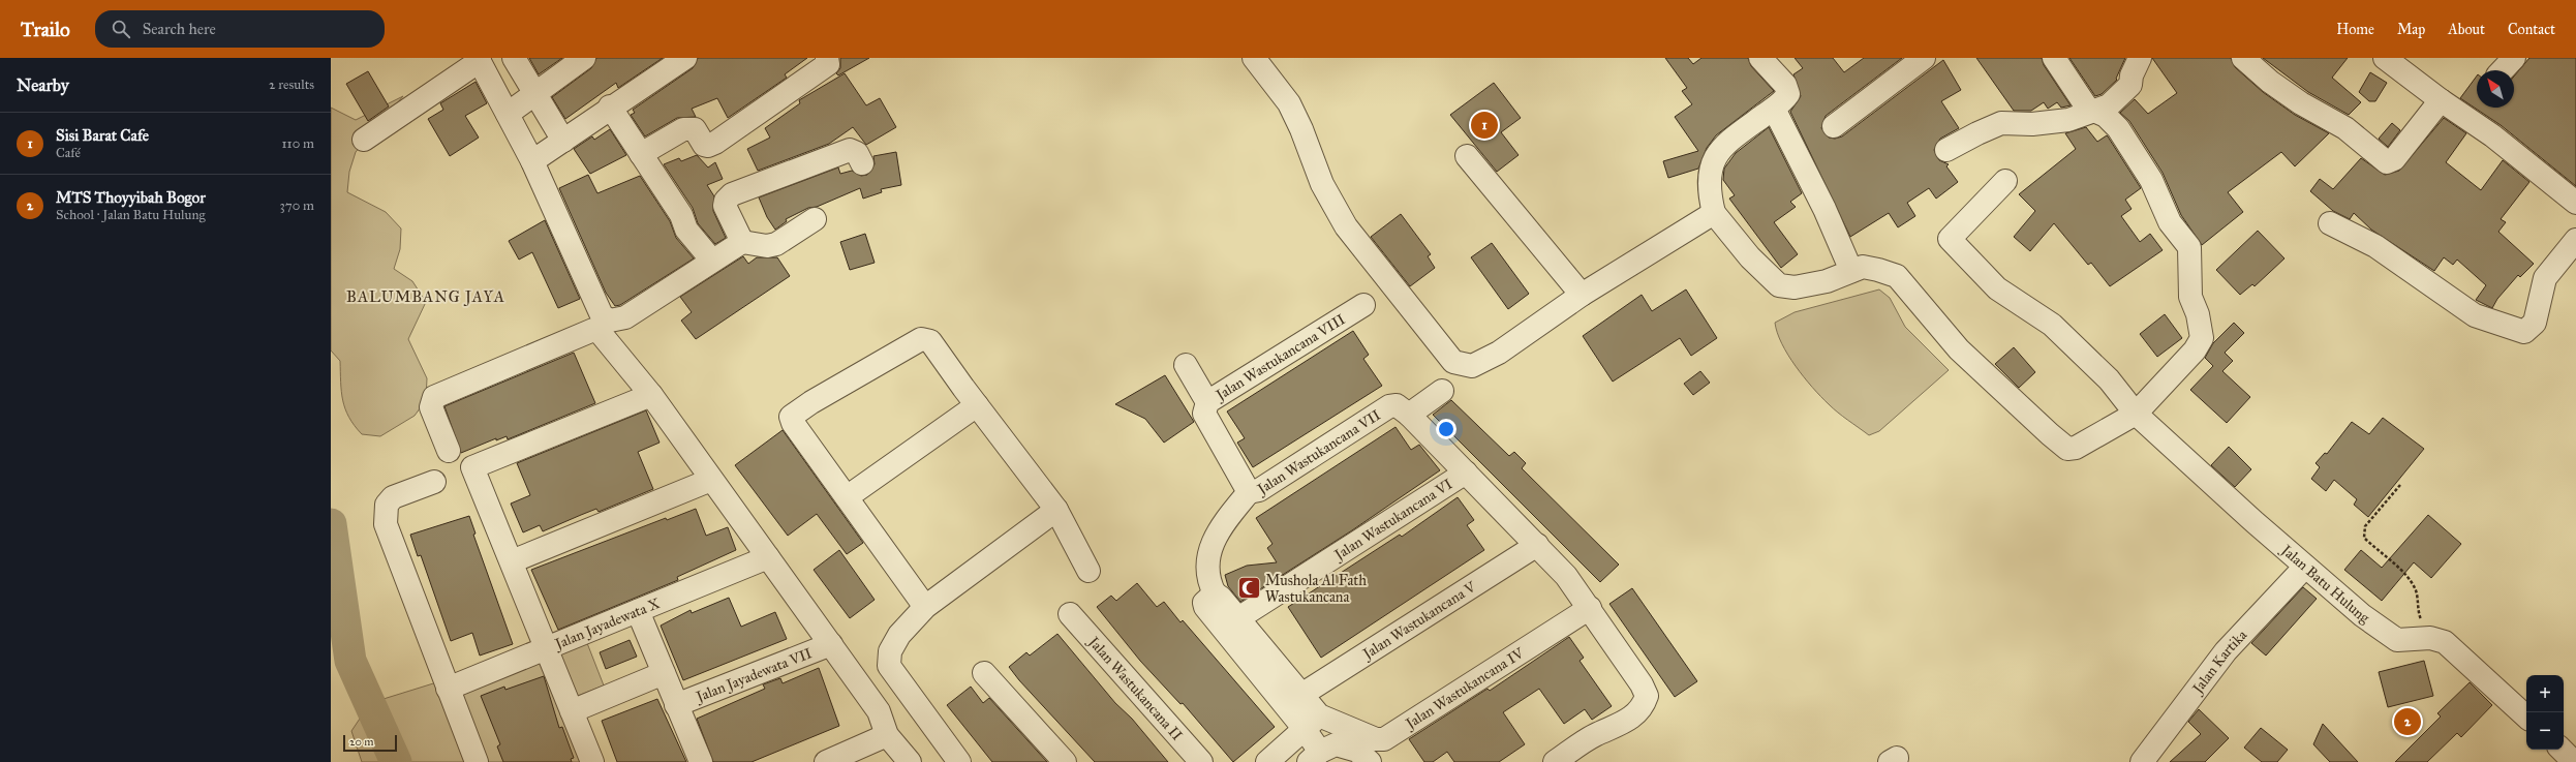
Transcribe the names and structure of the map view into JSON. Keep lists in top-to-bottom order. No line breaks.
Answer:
{"streets":{"street":["Jalan Wastukancana VIII","Jalan Wastukancana VII","Jalan Wastukancana VI","Jalan Batu Hulung","Jalan Wastukancana V","Jalan Jayadewata X","Jalan Kartika","Jalan Jayadewata VII","Jalan Wastukancana II","Jalan Wastukancana IV"]},"crossings":[["Jalan Wastukancana VII","Jalan Wastukancana VI"],["Jalan Wastukancana VII","Jalan Wastukancana V"],["Jalan Wastukancana VII","Jalan Wastukancana IV"],["Jalan Batu Hulung","Jalan Kartika"],["Jalan Jayadewata X","Jalan Jayadewata VII"]],"districts":["BALUMBANG JAYA"],"places":{"mosque":["Mushola Al Fath Wastukancana"]},"scale_bar":"20 m","north":"top left","page":{"header":"Trailo","search":"Search here","nav":["Home","Map","About","Contact"],"heading":["Nearby","2 results"],"pins":["1","2"],"list":[{"mark":"1","name":"Sisi Barat Cafe","note":"Café","value":"110 m"},{"mark":"2","name":"MTS Thoyyibah Bogor","note":"School · Jalan Batu Hulung","value":"370 m"}],"map_buttons":["+","−"],"scale":"20 m"}}
